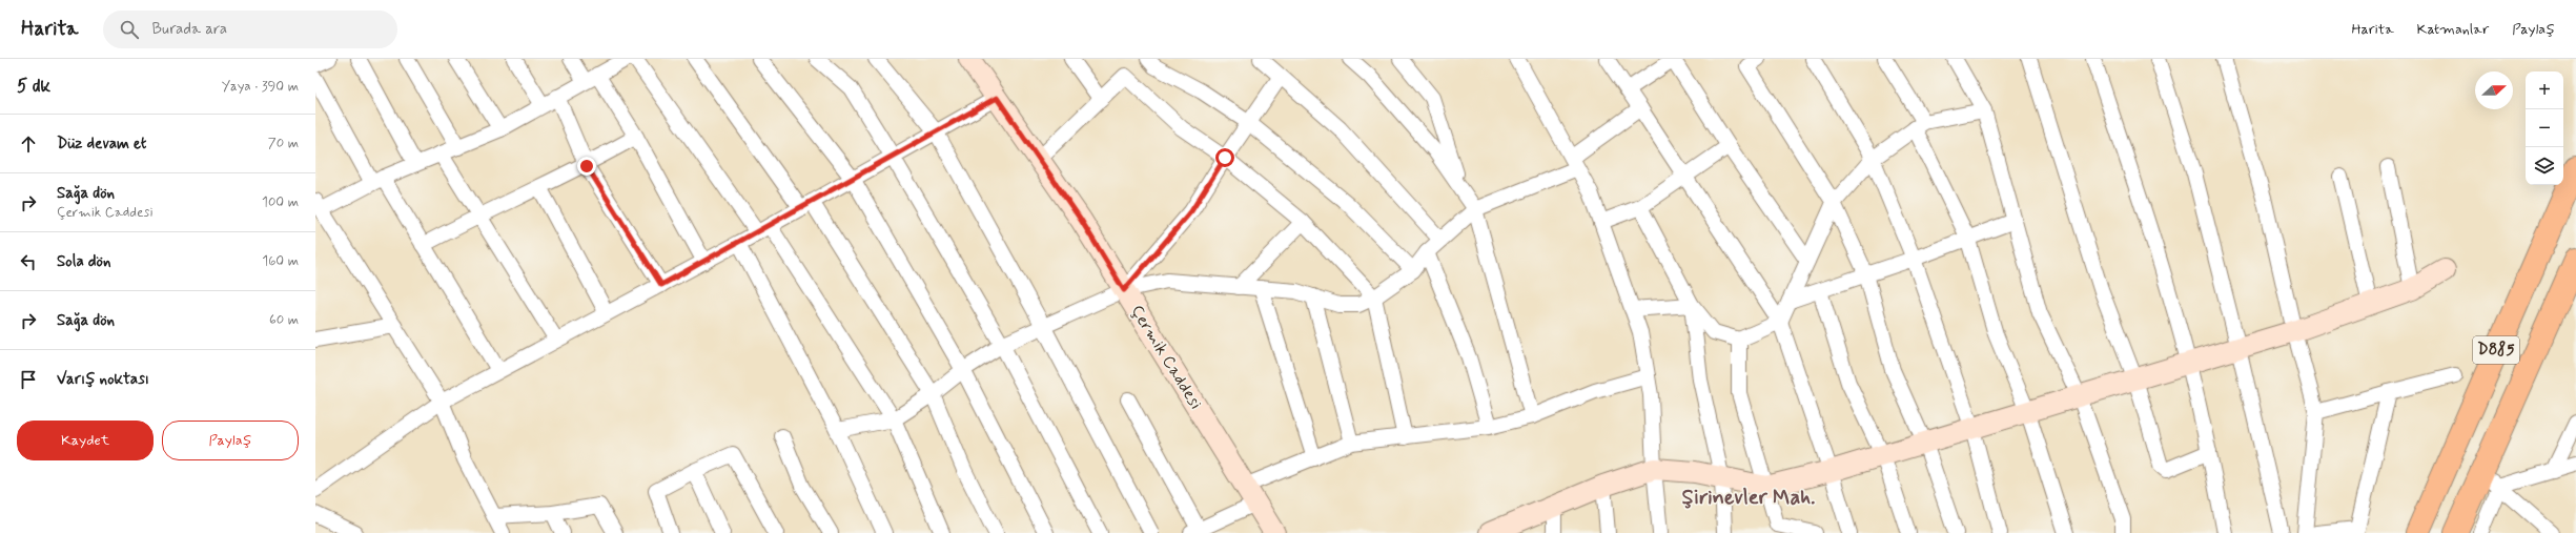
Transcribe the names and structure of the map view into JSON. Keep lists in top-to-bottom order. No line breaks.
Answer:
{"streets":{"highway":["D885"],"street":["Çermik Caddesi"]},"districts":["Şirinevler Mah."],"north":"right","page":{"header":"Harita","search":"Burada ara","nav":["Harita","Katmanlar","Paylaş"],"heading":["5 dk","Yaya · 390 m"],"map_buttons":["+","−"],"list":[["Düz devam et","70 m"],["Sağa dön","Çermik Caddesi","100 m"],["Sola dön","160 m"],["Sağa dön","60 m"],"Varış noktası"],"buttons":["Kaydet","Paylaş"]}}
